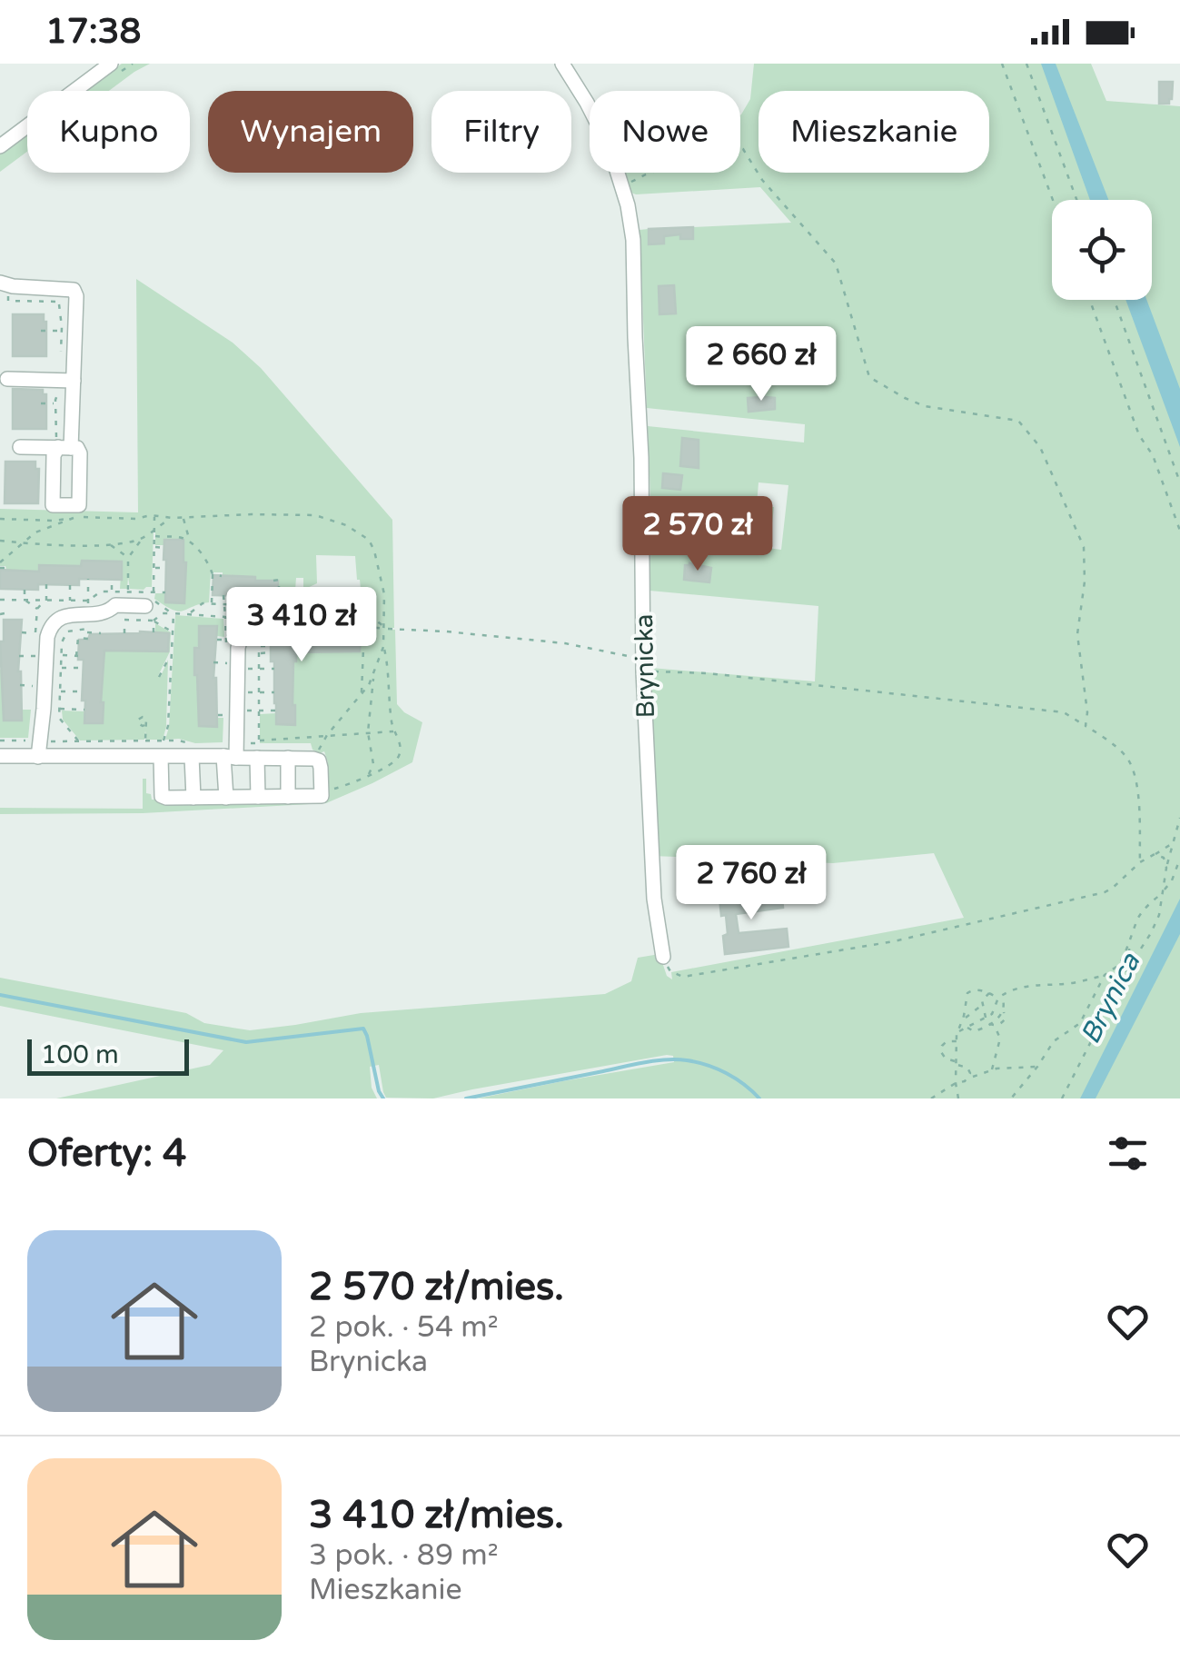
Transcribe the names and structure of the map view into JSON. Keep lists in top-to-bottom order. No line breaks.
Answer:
{"streets":{"street":["Brynicka"]},"water":["Brynica"],"scale_bar":"100 m","page":{"status":"17:38","chip":["Kupno","Wynajem","Filtry","Nowe","Mieszkanie"],"price":["2 660 zł","2 570 zł","3 410 zł","2 760 zł"],"scale":"100 m","heading":"Oferty: 4","list":[{"name":"2 570 zł/mies.","note":"2 pok. · 54 m² · Brynicka"},{"name":"3 410 zł/mies.","note":"3 pok. · 89 m² · Mieszkanie"}]}}
